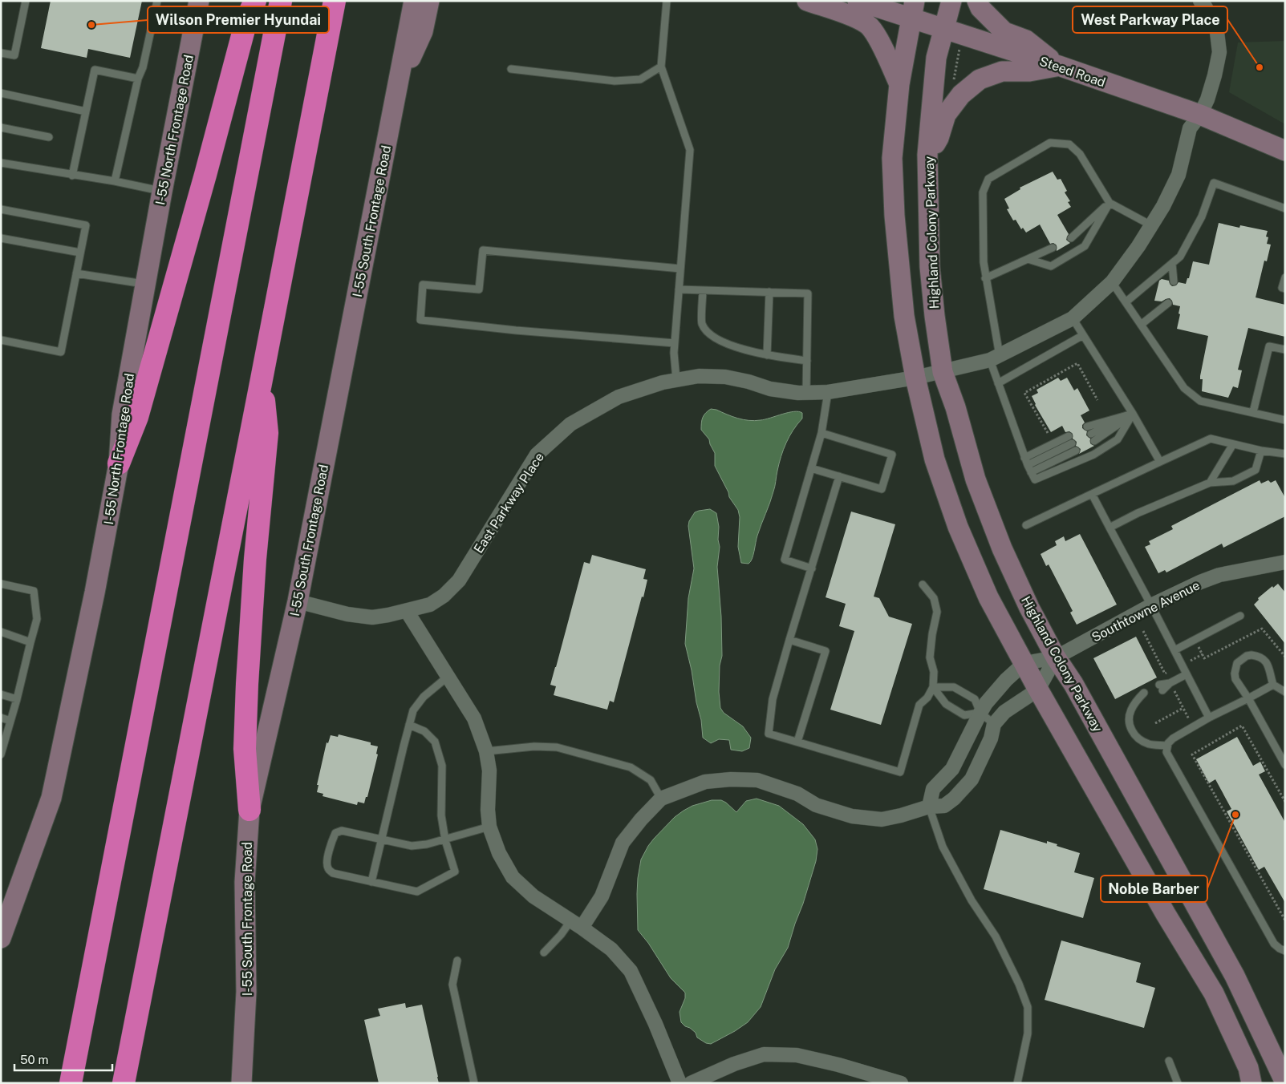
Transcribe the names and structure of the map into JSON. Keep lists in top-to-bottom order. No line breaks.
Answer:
{"streets":{"street":["Steed Road","I-55 North Frontage Road","I-55 South Frontage Road","Highland Colony Parkway","East Parkway Place","Southtowne Avenue"]},"crossings":[["Steed Road","Highland Colony Parkway"],["Steed Road","East Parkway Place"],["I-55 South Frontage Road","East Parkway Place"],["Highland Colony Parkway","East Parkway Place"],["Highland Colony Parkway","Southtowne Avenue"]],"places":["Wilson Premier Hyundai","West Parkway Place","Noble Barber"],"scale_bar":"50 m"}
